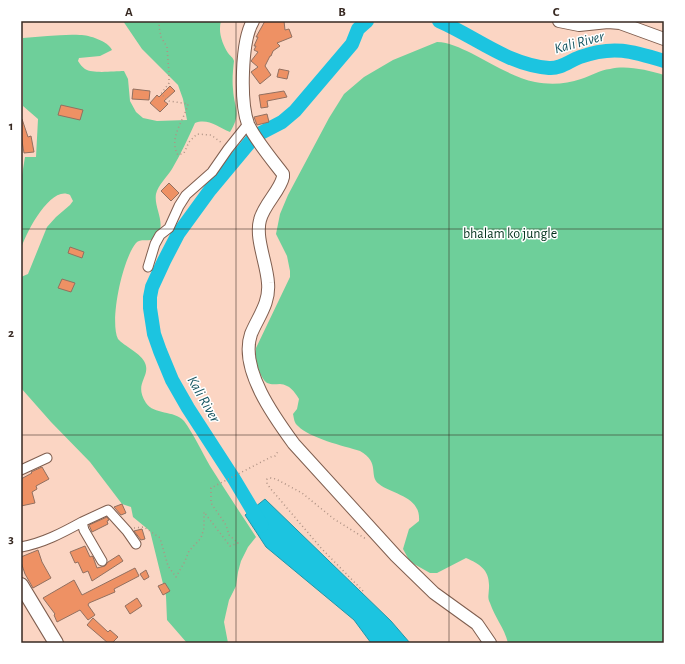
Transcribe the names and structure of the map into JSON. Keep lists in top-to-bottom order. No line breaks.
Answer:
{"water":["Kali River"],"parks":["bhalam ko jungle"],"grid":{"columns":["A","B","C"],"rows":["1","2","3"]}}
